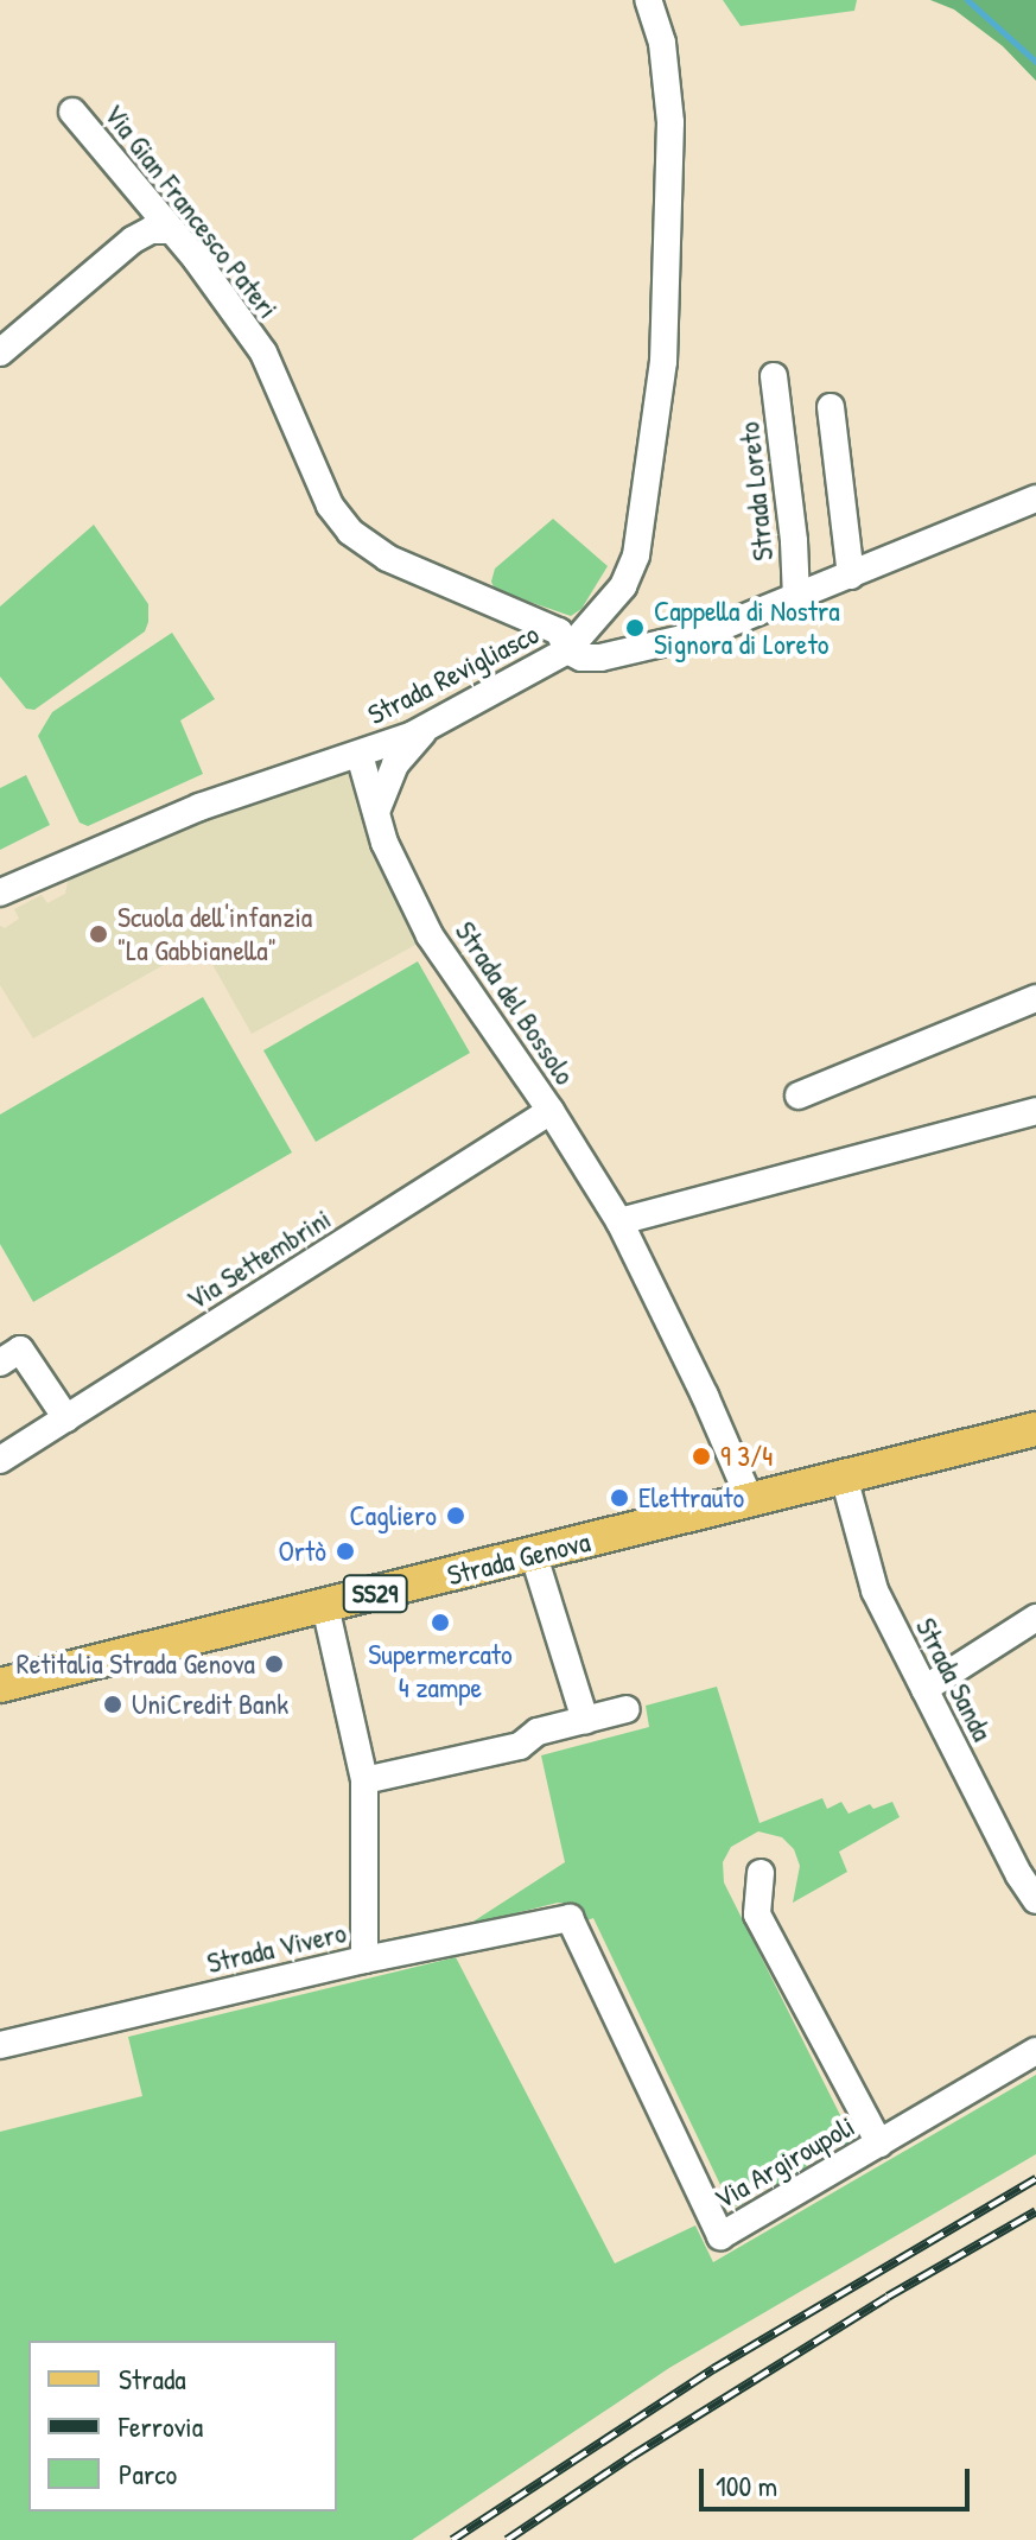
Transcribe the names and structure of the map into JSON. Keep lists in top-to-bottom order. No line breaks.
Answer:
{"streets":{"main road":["Strada Genova","SS29"],"street":["Via Gian Francesco Pateri","Strada Loreto","Strada Revigliasco","Strada del Bossolo","Via Settembrini","Strada Sanda","Strada Vivero","Via Argiroupoli"]},"crossings":[["Via Gian Francesco Pateri","Strada Revigliasco"],["Strada Revigliasco","Strada del Bossolo"],["Strada del Bossolo","Via Settembrini"],["Strada del Bossolo","Strada Genova"],["Strada Genova","Strada Sanda"],["Strada Vivero","Via Argiroupoli"]],"places":["Cappella di Nostra Signora di Loreto","Scuola dell'infanzia \"La Gabbianella\"","9 3/4","Elettrauto","Cagliero","Ortò","Supermercato 4 zampe","Retitalia Strada Genova","UniCredit Bank"],"legend":["Strada","Ferrovia","Parco"],"scale_bar":"100 m"}
